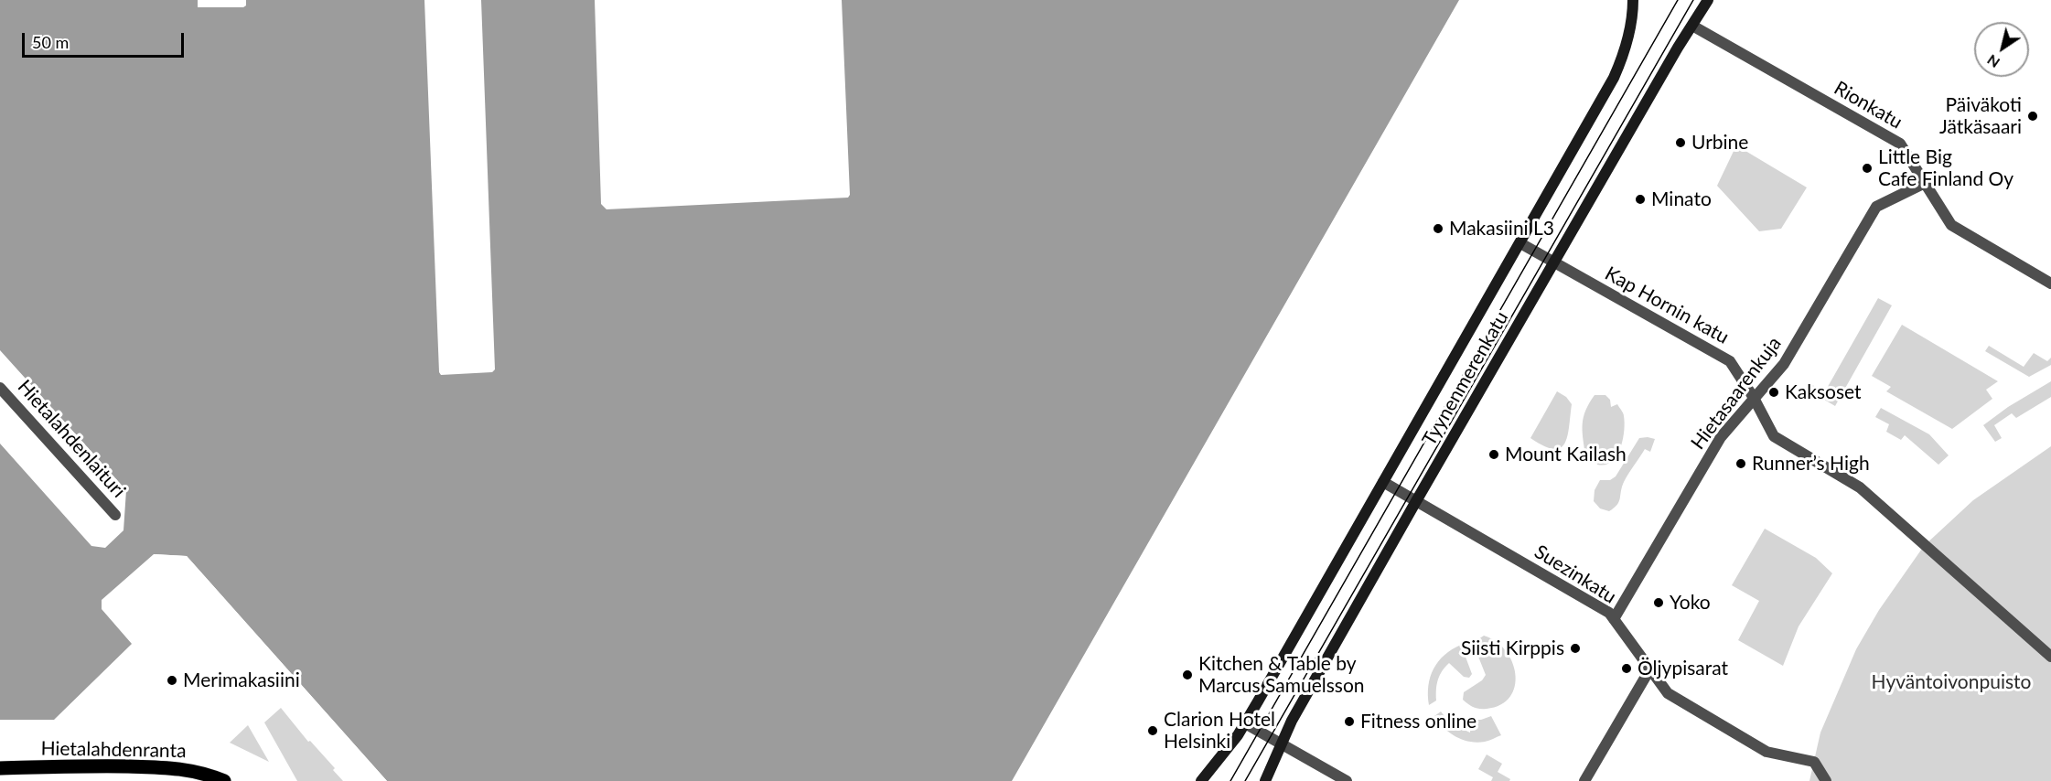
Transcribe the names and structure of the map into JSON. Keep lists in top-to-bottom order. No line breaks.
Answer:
{"streets":{"main road":["Tyynenmerenkatu","Hietalahdenranta"],"street":["Rionkatu","Kap Hornin katu","Hietasaarenkuja","Hietalahdenlaituri","Suezinkatu"]},"crossings":[["Rionkatu","Tyynenmerenkatu"],["Rionkatu","Hietasaarenkuja"],["Kap Hornin katu","Tyynenmerenkatu"],["Kap Hornin katu","Hietasaarenkuja"],["Tyynenmerenkatu","Suezinkatu"],["Hietasaarenkuja","Suezinkatu"]],"parks":["Hyväntoivonpuisto"],"places":["Päiväkoti Jätkäsaari","Urbine","Little Big Cafe Finland Oy","Minato","Makasiini L3","Kaksoset","Mount Kailash","Runner’s High","Yoko","Siisti Kirppis","Öljypisarat","Kitchen & Table by Marcus Samuelsson","Merimakasiini","Fitness online","Clarion Hotel Helsinki"],"scale_bar":"50 m","north":"bottom left"}
